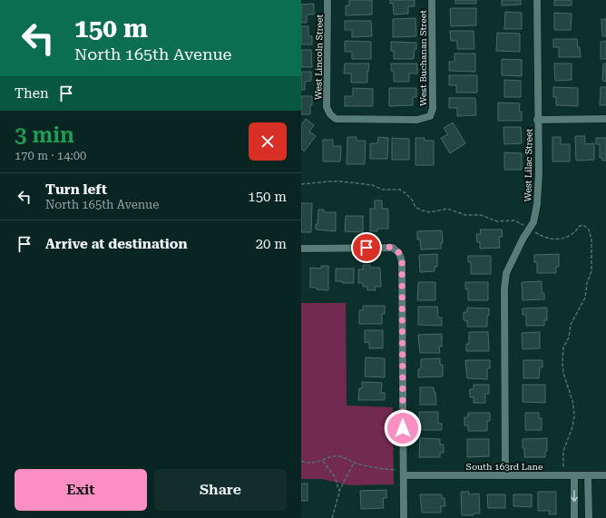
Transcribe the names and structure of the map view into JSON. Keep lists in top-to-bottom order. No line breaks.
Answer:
{"streets":{"street":["West Lincoln Street","West Buchanan Street","West Lilac Street","South 163rd Lane"]},"crossings":[["West Lincoln Street","West Buchanan Street"],["West Lilac Street","South 163rd Lane"]],"page":{"turn":["150 m","North 165th Avenue"],"then":"Then","heading":["3 min","170 m · 14:00"],"list":[{"name":"Turn left","note":"North 165th Avenue","value":"150 m"},{"name":"Arrive at destination","value":"20 m"}],"buttons":["Exit","Share"]}}
